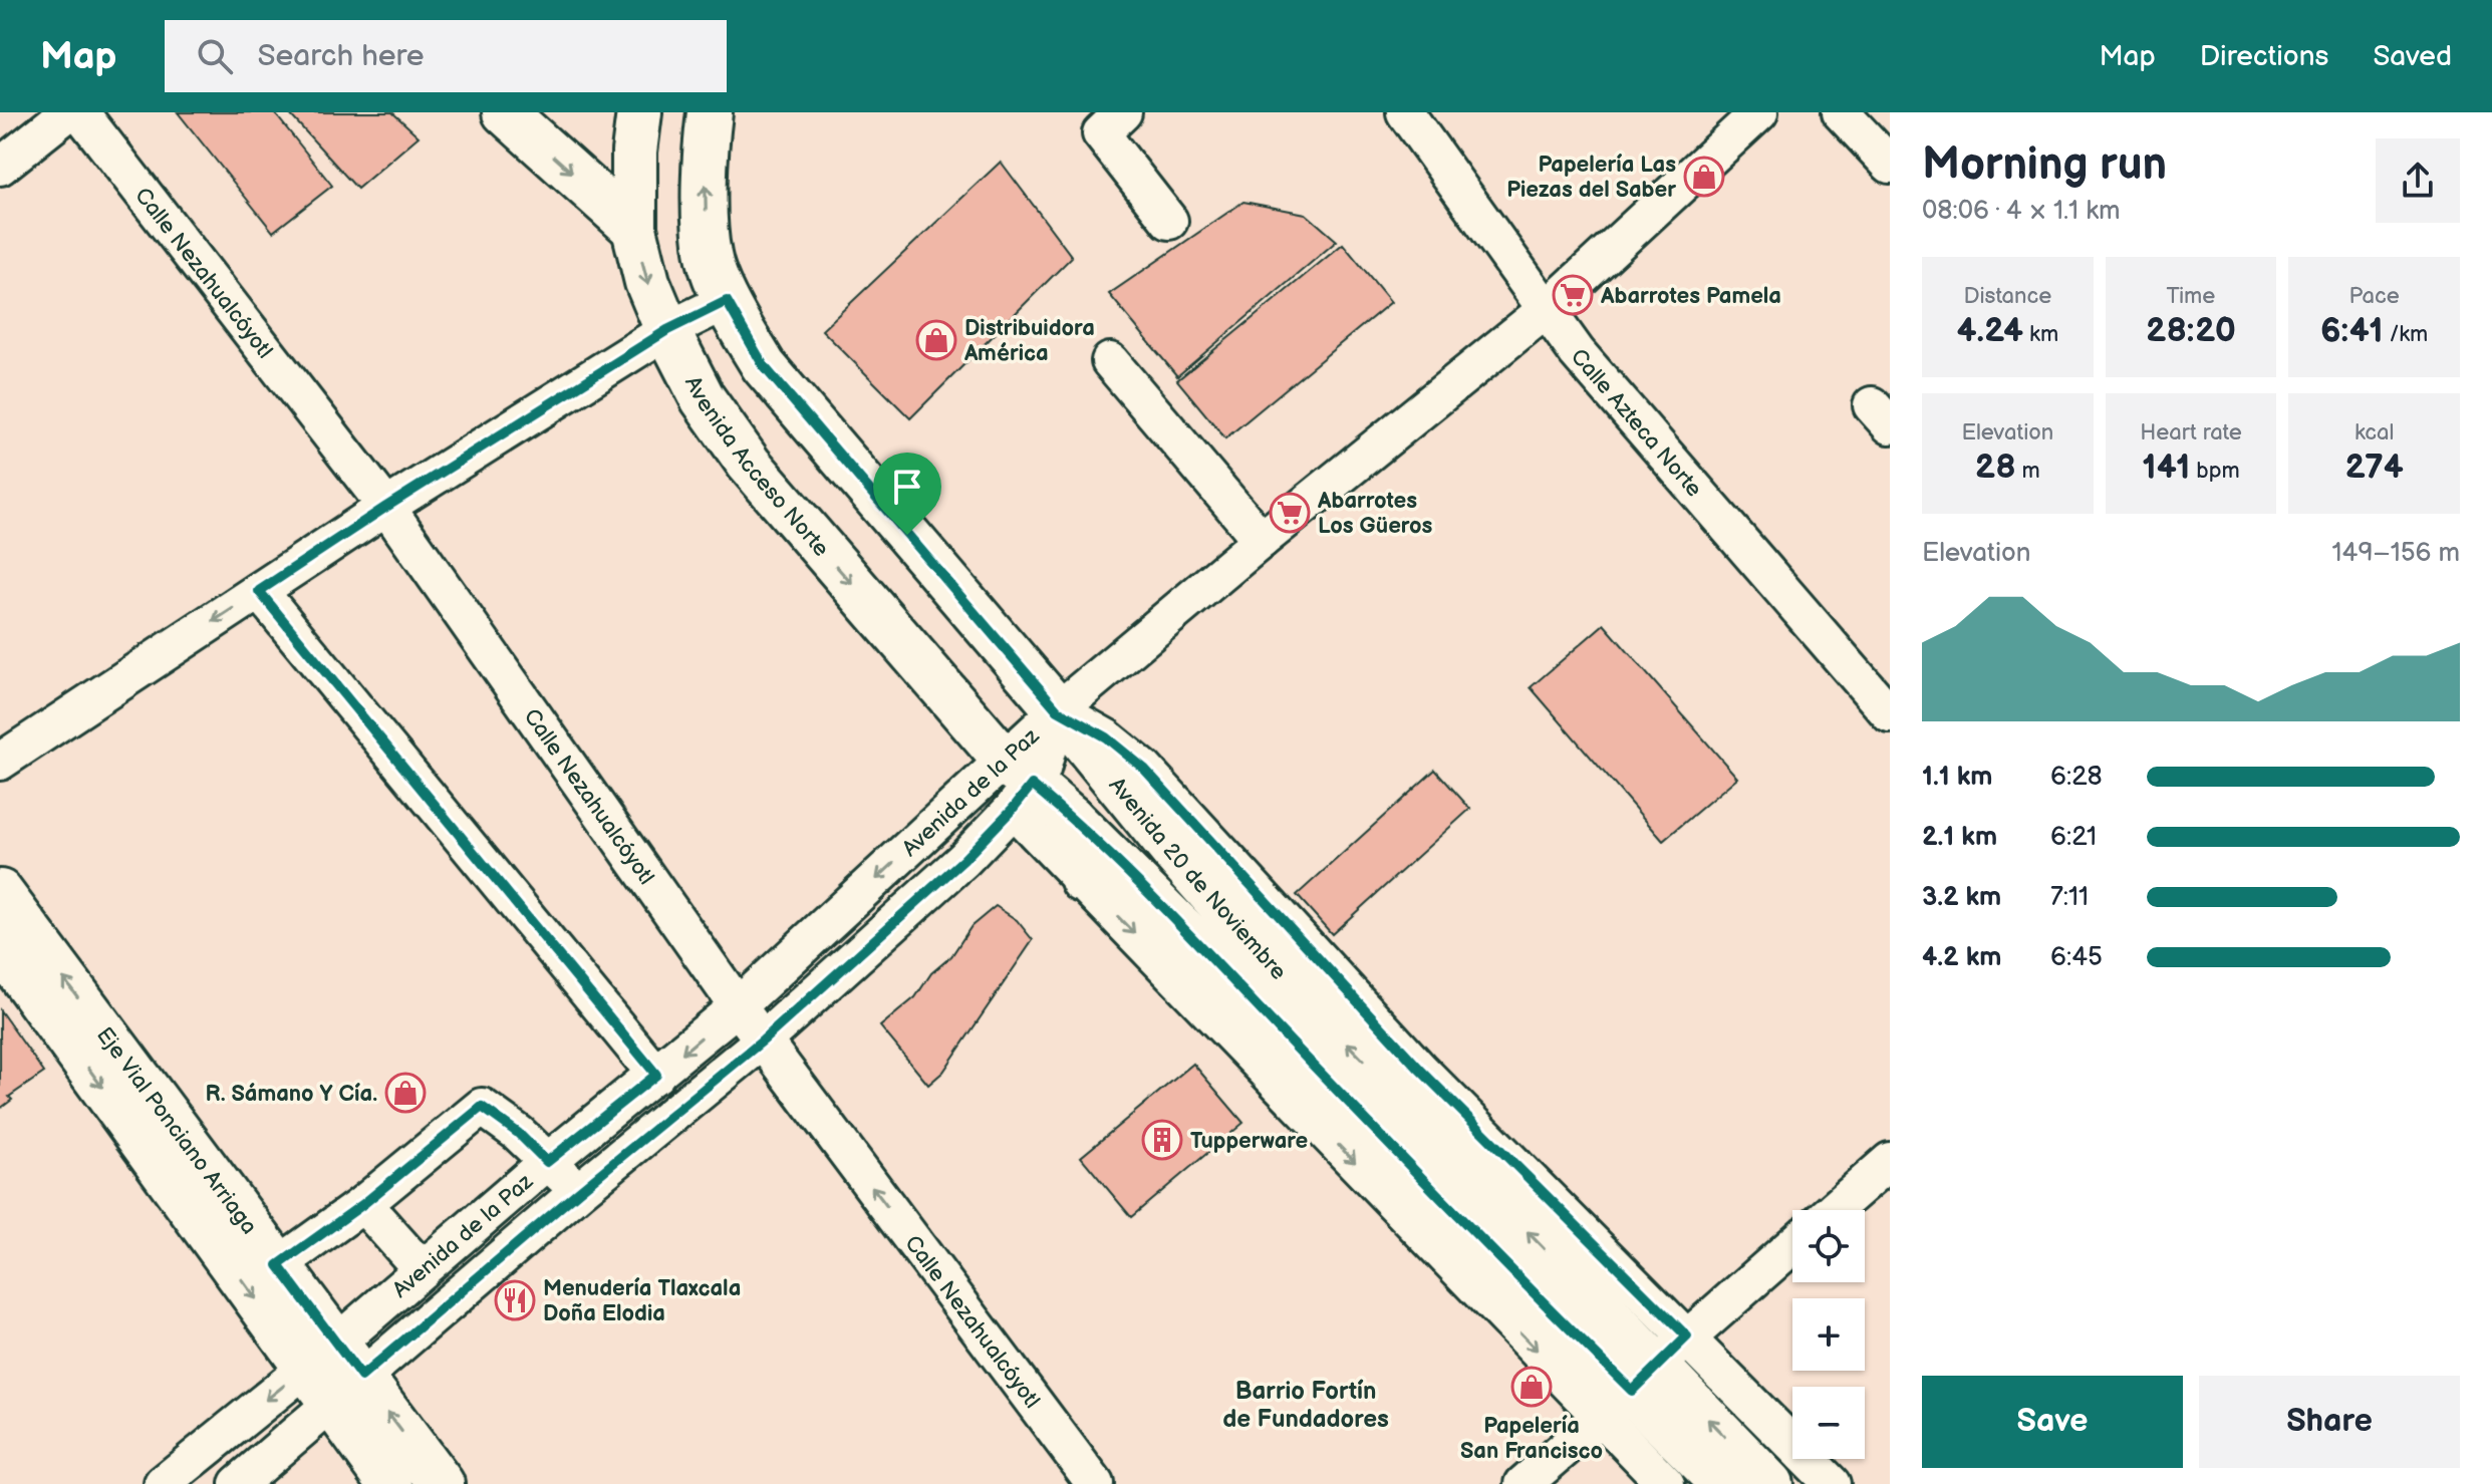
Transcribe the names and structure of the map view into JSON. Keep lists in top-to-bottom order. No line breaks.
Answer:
{"streets":{"main road":["Avenida Acceso Norte","Avenida 20 de Noviembre","Eje Vial Ponciano Arriaga"],"street":["Calle Nezahualcóyotl","Calle Azteca Norte","Avenida de la Paz"]},"crossings":[["Calle Nezahualcóyotl","Avenida de la Paz"],["Avenida Acceso Norte","Avenida de la Paz"],["Avenida Acceso Norte","Avenida 20 de Noviembre"],["Avenida de la Paz","Avenida 20 de Noviembre"],["Avenida de la Paz","Eje Vial Ponciano Arriaga"]],"districts":["Barrio Fortín de Fundadores"],"places":{"shop":["Papelería Las Piezas del Saber","Distribuidora América","R. Sámano Y Cía.","Papelería San Francisco"],"supermarket":["Abarrotes Pamela","Abarrotes Los Güeros"],"building":["Tupperware"],"restaurant":["Menudería Tlaxcala Doña Elodia"]},"page":{"header":"Map","search":"Search here","nav":["Map","Directions","Saved"],"heading":["Morning run","08:06 · 4 × 1.1 km"],"stats":[["Distance","4.24 km"],["Time","28:20"],["Pace","6:41 /km"],["Elevation","28 m"],["Heart rate","141 bpm"],["kcal","274"]],"chart":["Elevation","149–156 m"],"list":[{"name":"1.1 km","note":"6:28"},{"name":"2.1 km","note":"6:21"},{"name":"3.2 km","note":"7:11"},{"name":"4.2 km","note":"6:45"}],"map_buttons":["+","−"],"buttons":["Save","Share"]}}
